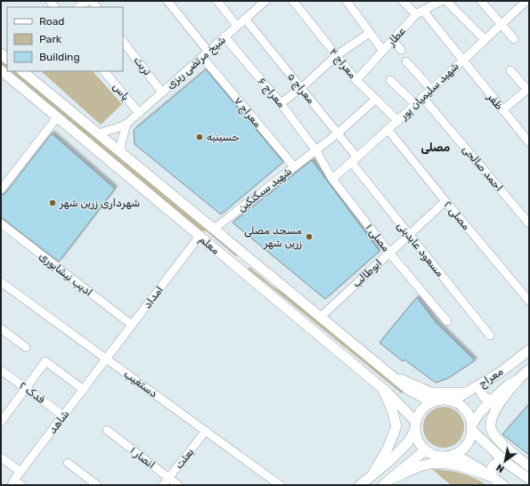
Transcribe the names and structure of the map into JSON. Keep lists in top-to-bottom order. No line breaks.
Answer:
{"streets":{"main road":["معلم","معراج"],"street":["عطار","شیخ مرتضی ریزی","معراج ۴","تربت","معراج ۵","شهید سلیمیان پور","یاس","معراج ۶","ظفر","معراح ۷","احمد صالحی","شهید سبکتکین","مصلی ۲","مصلی ۱","مسعود عابدینی","ابوطالب","ادیب نیشابوری","امداد","دستغیب","فدک ۲","شاهد","انصار ۱","بعثت"]},"crossings":[["عطار","معراج ۴"],["عطار","ظفر"],["شیخ مرتضی ریزی","تربت"],["شیخ مرتضی ریزی","معراج ۵"],["شیخ مرتضی ریزی","یاس"],["شیخ مرتضی ریزی","معراج ۶"],["شیخ مرتضی ریزی","معراح ۷"],["شیخ مرتضی ریزی","معلم"],["معراج ۴","شهید سلیمیان پور"],["معراج ۴","شهید سبکتکین"],["معراج ۵","شهید سلیمیان پور"],["معراج ۵","شهید سبکتکین"],["معراج ۵","مسعود عابدینی"],["شهید سلیمیان پور","ظفر"],["شهید سلیمیان پور","احمد صالحی"],["شهید سلیمیان پور","مصلی ۲"],["شهید سلیمیان پور","مصلی ۱"],["شهید سلیمیان پور","مسعود عابدینی"],["معراج ۶","شهید سبکتکین"],["معراج ۶","مصلی ۱"],["معراح ۷","شهید سبکتکین"],["شهید سبکتکین","مصلی ۱"],["شهید سبکتکین","معلم"],["مصلی ۲","ابوطالب"],["مصلی ۱","ابوطالب"],["معلم","ابوطالب"],["معلم","امداد"],["معلم","معراج"],["مسعود عابدینی","ابوطالب"],["ادیب نیشابوری","امداد"],["امداد","دستغیب"],["امداد","شاهد"],["دستغیب","شاهد"],["دستغیب","بعثت"],["فدک ۲","شاهد"],["انصار ۱","بعثت"]],"districts":["مصلی"],"places":["حسینیه","شهرداری زرین شهر","مسجد مصلی زرین شهر"],"legend":["Road","Park","Building"],"north":"bottom left"}
